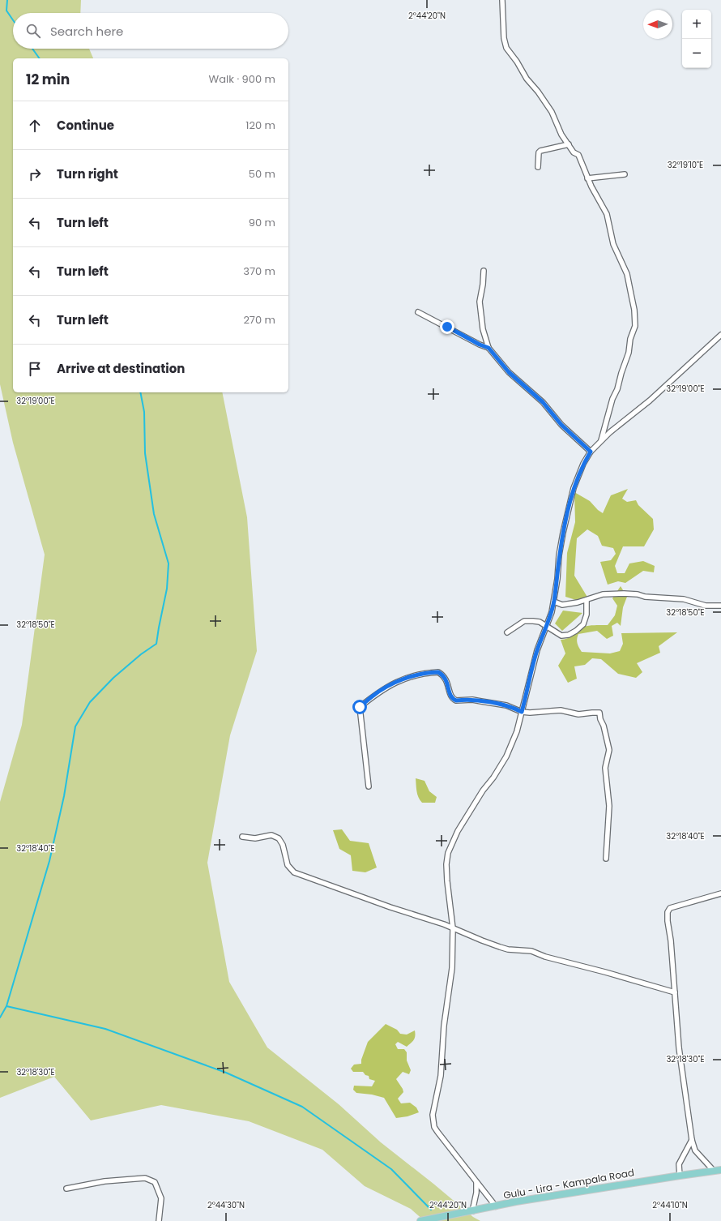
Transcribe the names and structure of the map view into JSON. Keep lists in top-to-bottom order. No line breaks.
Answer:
{"streets":{"main road":["Gulu - Lira - Kampala Road"]},"north":"left","page":{"map_buttons":["+","−"],"search":"Search here","heading":["12 min","Walk · 900 m"],"list":[["Continue","120 m"],["Turn right","50 m"],["Turn left","90 m"],["Turn left","370 m"],["Turn left","270 m"],"Arrive at destination"]},"coordinates":["2°44'20\"N","32°19'10\"E","32°19'00\"E","32°18'50\"E","32°18'40\"E","32°18'30\"E","2°44'30\"N","2°44'10\"N"]}
